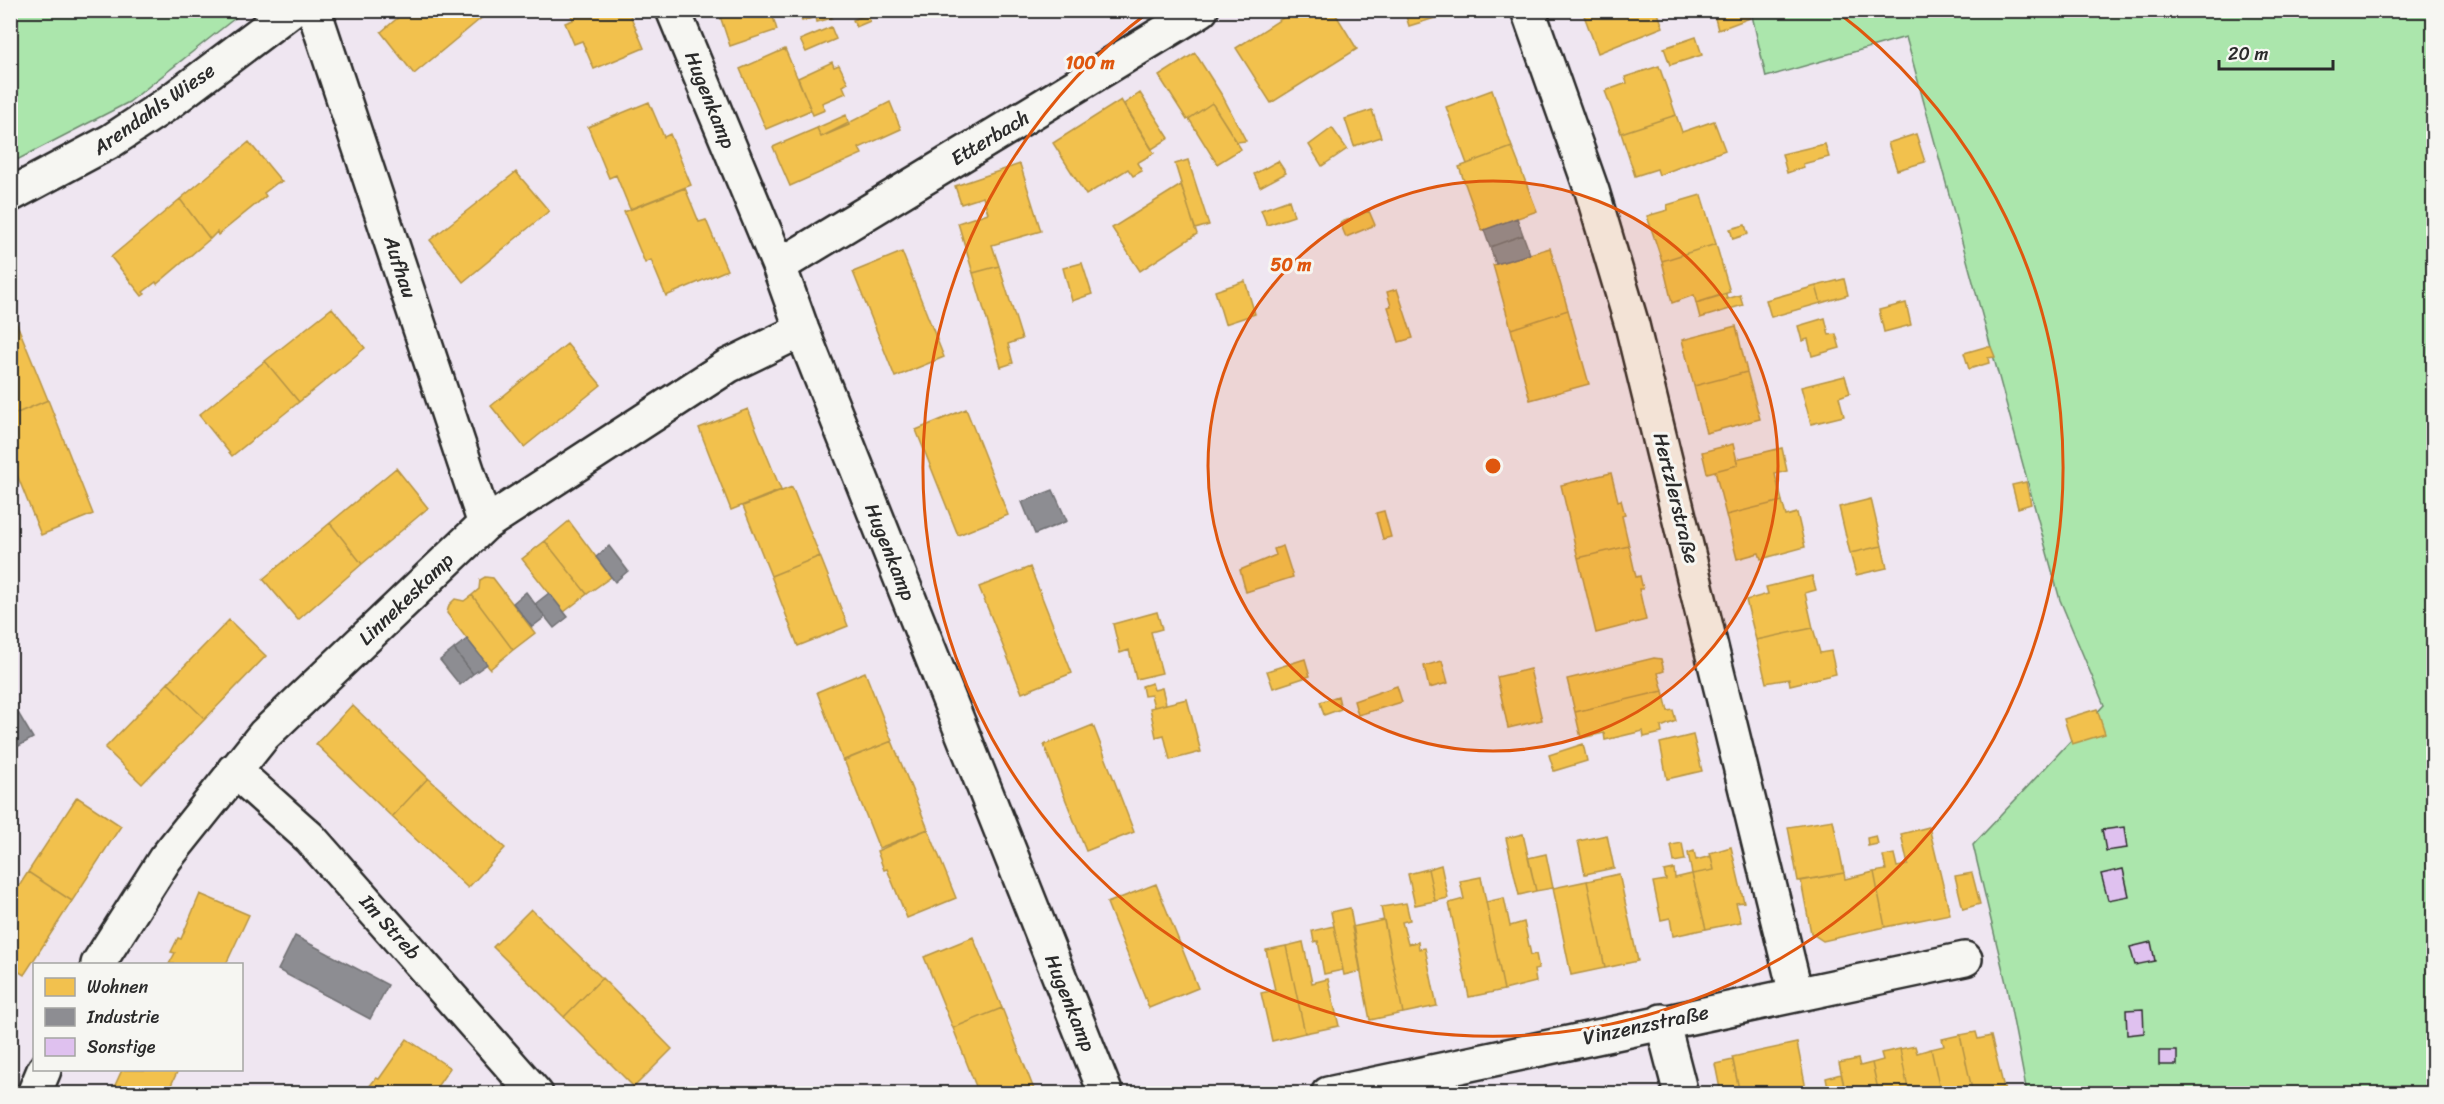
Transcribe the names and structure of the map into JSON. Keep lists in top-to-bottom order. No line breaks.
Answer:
{"streets":{"street":["Hugenkamp","Arendahls Wiese","Etterbach","Aufhau","Hertzlerstraße","Linnekeskamp","Im Streb","Vinzenzstraße"]},"crossings":[["Hugenkamp","Etterbach"],["Hugenkamp","Linnekeskamp"],["Aufhau","Linnekeskamp"],["Hertzlerstraße","Vinzenzstraße"],["Linnekeskamp","Im Streb"]],"legend":["Wohnen","Industrie","Sonstige"],"scale_bar":"20 m","rings":["100 m","50 m"]}
